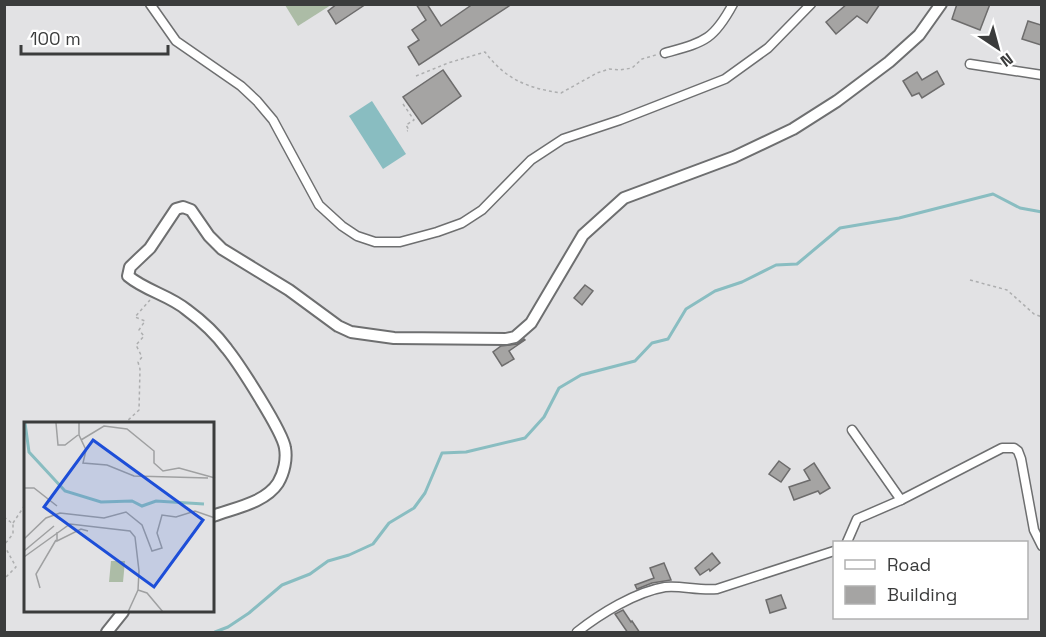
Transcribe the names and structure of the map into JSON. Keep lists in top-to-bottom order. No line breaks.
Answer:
{"legend":["Road","Building"],"scale_bar":"100 m","north":"bottom right"}
